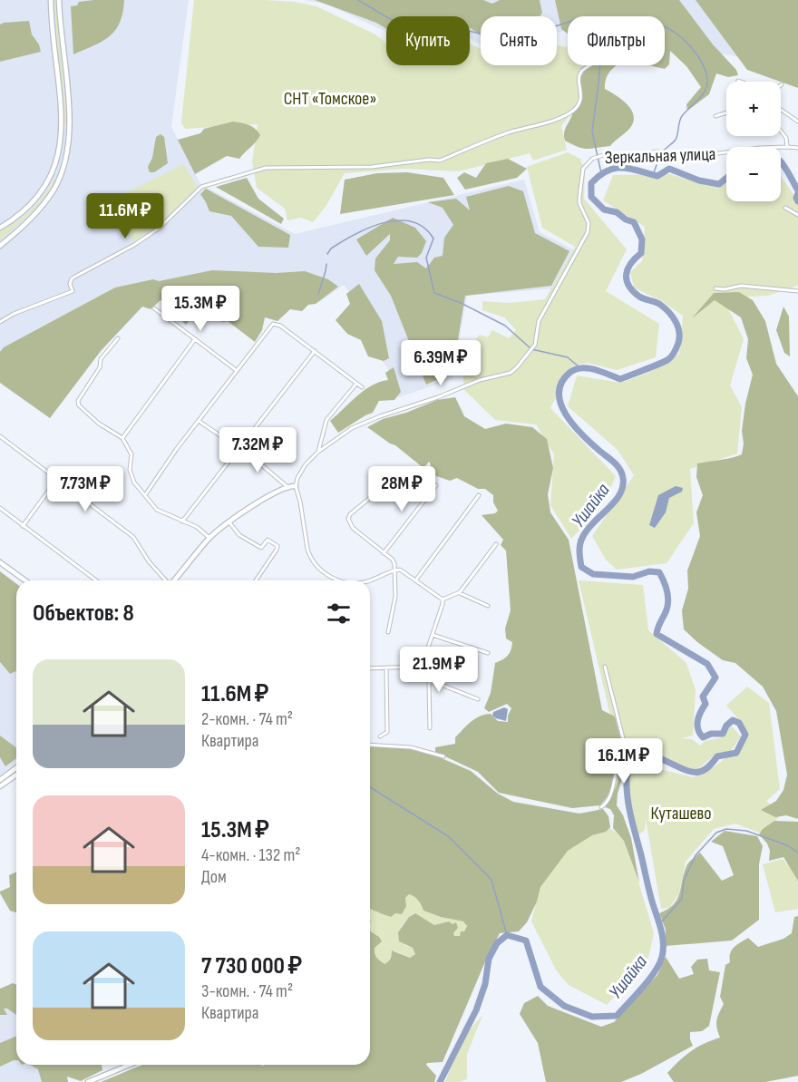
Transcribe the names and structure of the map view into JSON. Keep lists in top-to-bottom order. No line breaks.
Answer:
{"streets":{"street":["Зеркальная улица"]},"water":["Ушайка"],"parks":["СНТ «Томское»","Куташево"],"page":{"chip":["Купить","Снять","Фильтры"],"map_buttons":["+","−"],"price":["11.6M ₽","15.3M ₽","6.39M ₽","7.32M ₽","7.73M ₽","28M ₽","21.9M ₽","16.1M ₽"],"heading":"Объектов: 8","list":[{"name":"11.6M ₽","note":"2-комн. · 74 m² · Квартира"},{"name":"15.3M ₽","note":"4-комн. · 132 m² · Дом"},{"name":"7 730 000 ₽","note":"3-комн. · 74 m² · Квартира"}]}}
